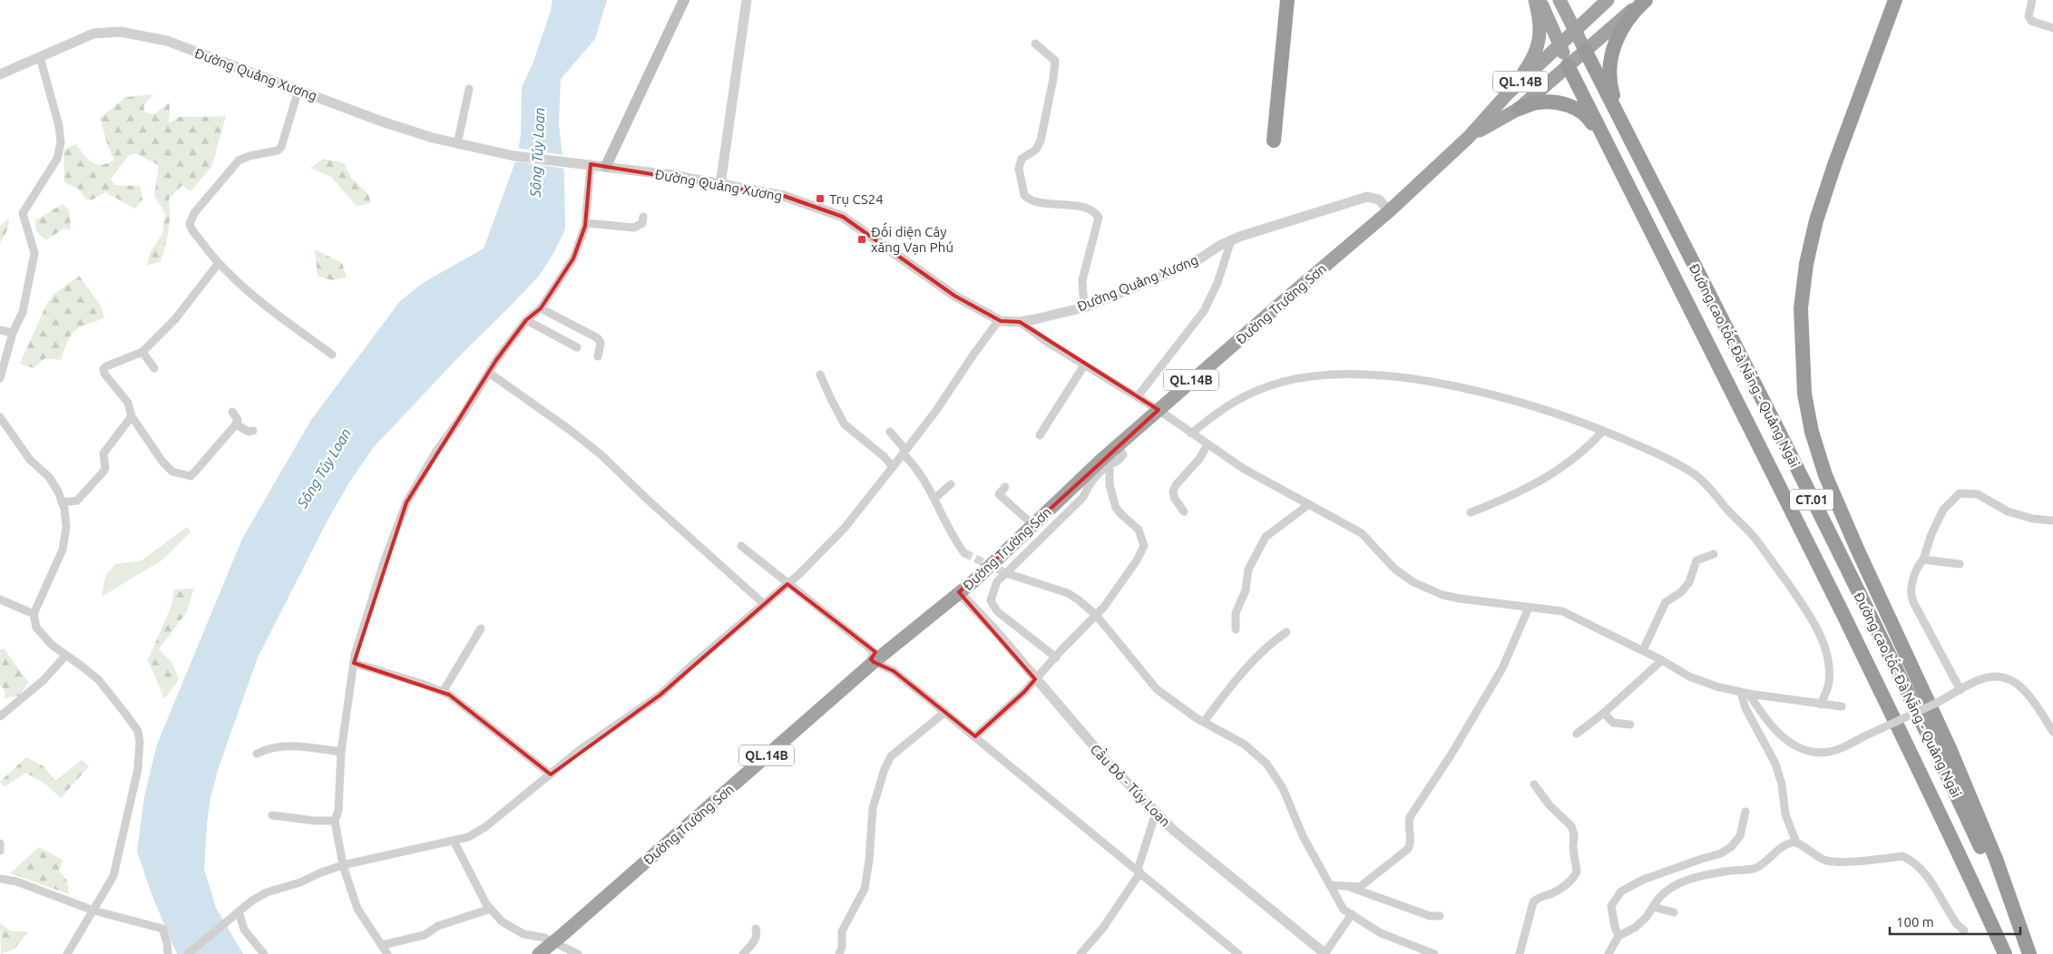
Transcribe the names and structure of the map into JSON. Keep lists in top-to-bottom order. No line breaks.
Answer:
{"streets":{"highway":["QL.14B","Đường Trường Sơn","Đường cao tốc Đà Nẵng - Quảng Ngãi","CT.01"],"street":["Đường Quảng Xương","Cầu Đỏ - Túy Loan"]},"crossings":[["Đường Quảng Xương","Đường Trường Sơn"],["Đường Trường Sơn","Đường cao tốc Đà Nẵng - Quảng Ngãi"],["Đường Trường Sơn","Cầu Đỏ - Túy Loan"]],"water":["Sông Túy Loan"],"places":{"transit":["Trụ CS24","Đối diện Cây xăng Vạn Phú"]},"scale_bar":"100 m"}
